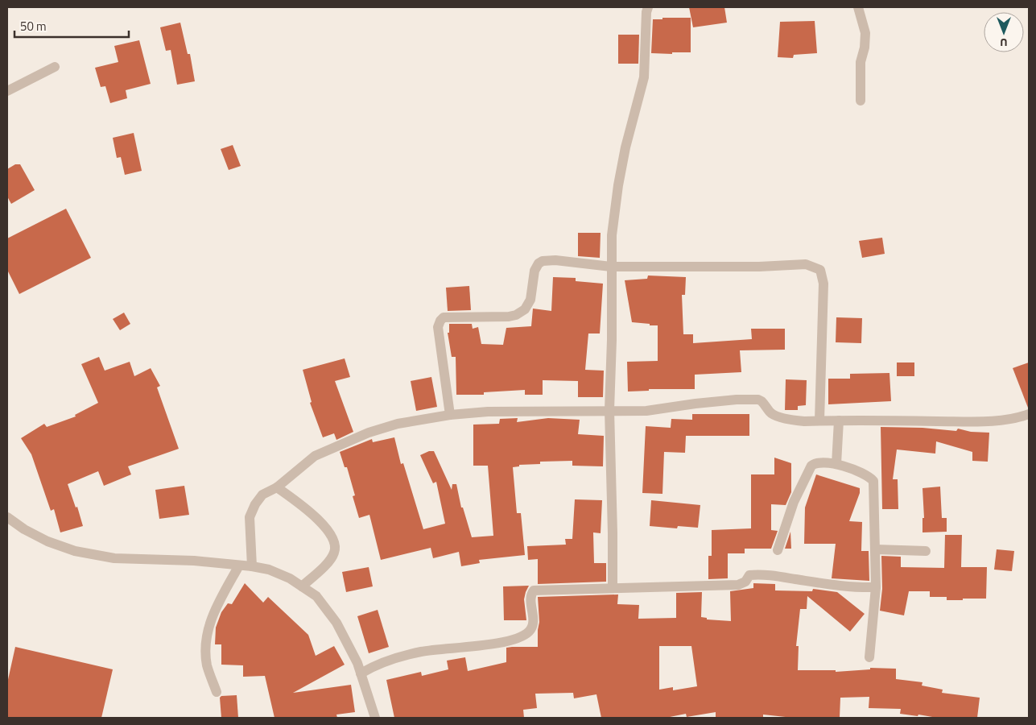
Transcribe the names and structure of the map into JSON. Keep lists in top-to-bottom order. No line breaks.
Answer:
{"scale_bar":"50 m","north":"bottom"}
